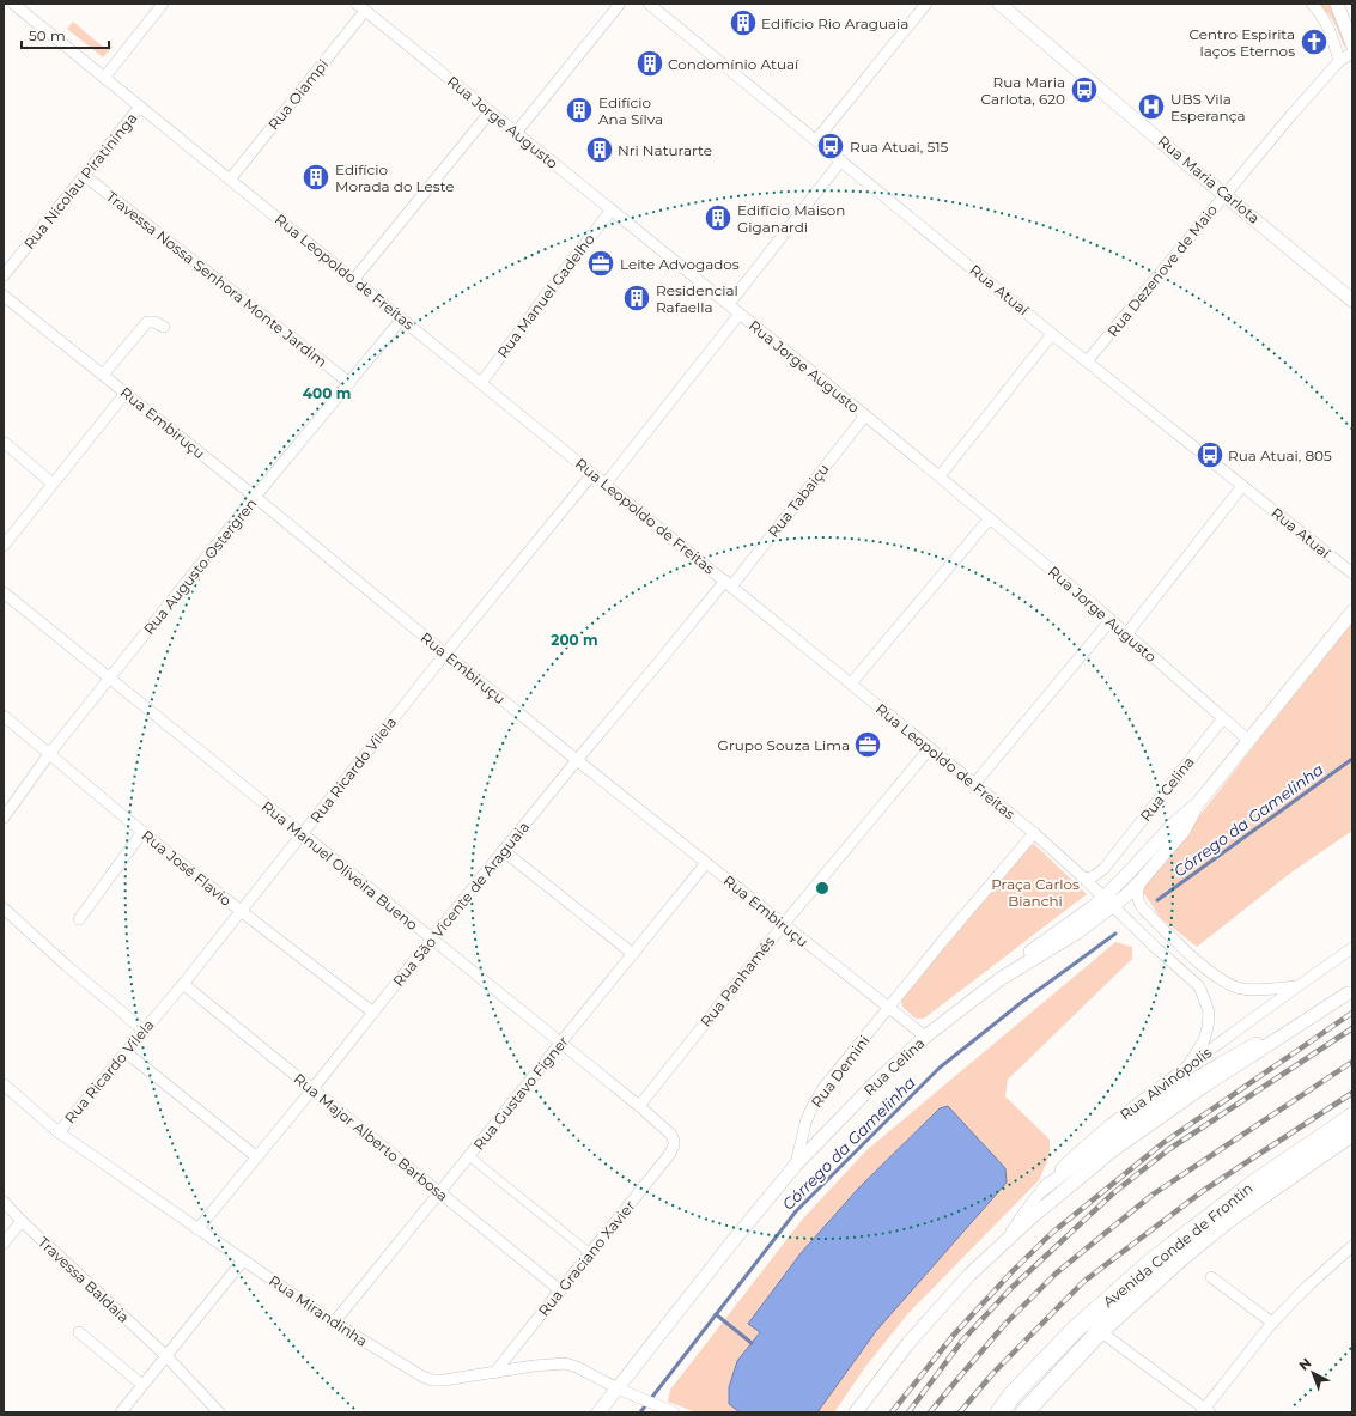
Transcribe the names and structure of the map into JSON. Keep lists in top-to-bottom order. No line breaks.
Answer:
{"streets":{"highway":["Avenida Conde de Frontin"],"street":["Rua Oiampi","Rua Jorge Augusto","Rua Maria Carlota","Rua Nicolau Piratininga","Rua Dezenove de Maio","Rua Leopoldo de Freitas","Travessa Nossa Senhora Monte Jardim","Rua Atuaí","Rua Manuel Gadelho","Rua Embiruçu","Rua Tabaiçu","Rua Augusto Ostergren","Rua Ricardo Vilela","Rua Celina","Rua Manuel Oliveira Bueno","Rua José Flavio","Rua São Vicente de Araguaia","Rua Panhamés","Rua Demini","Rua Alvinópolis","Rua Gustavo Figner","Rua Major Alberto Barbosa","Rua Graciano Xavier","Travessa Baldaia","Rua Mirandinha"]},"crossings":[["Rua Oiampi","Rua Jorge Augusto"],["Rua Oiampi","Rua Leopoldo de Freitas"],["Rua Jorge Augusto","Rua Manuel Gadelho"],["Rua Jorge Augusto","Rua Tabaiçu"],["Rua Jorge Augusto","Rua Celina"],["Rua Maria Carlota","Rua Dezenove de Maio"],["Rua Nicolau Piratininga","Rua Leopoldo de Freitas"],["Rua Nicolau Piratininga","Travessa Nossa Senhora Monte Jardim"],["Rua Dezenove de Maio","Rua Atuaí"],["Rua Leopoldo de Freitas","Rua Manuel Gadelho"],["Rua Leopoldo de Freitas","Rua Tabaiçu"],["Rua Leopoldo de Freitas","Rua Augusto Ostergren"],["Rua Leopoldo de Freitas","Rua Ricardo Vilela"],["Rua Leopoldo de Freitas","Rua Celina"],["Rua Leopoldo de Freitas","Rua São Vicente de Araguaia"],["Rua Leopoldo de Freitas","Rua Panhamés"],["Rua Leopoldo de Freitas","Rua Demini"],["Rua Leopoldo de Freitas","Rua Alvinópolis"],["Travessa Nossa Senhora Monte Jardim","Rua Augusto Ostergren"],["Rua Embiruçu","Rua Augusto Ostergren"],["Rua Embiruçu","Rua Ricardo Vilela"],["Rua Embiruçu","Rua Celina"],["Rua Embiruçu","Rua São Vicente de Araguaia"],["Rua Embiruçu","Rua Panhamés"],["Rua Embiruçu","Rua Demini"],["Rua Embiruçu","Rua Gustavo Figner"],["Rua Tabaiçu","Rua São Vicente de Araguaia"],["Rua Augusto Ostergren","Rua Manuel Oliveira Bueno"],["Rua Augusto Ostergren","Rua José Flavio"],["Rua Ricardo Vilela","Rua Manuel Oliveira Bueno"],["Rua Ricardo Vilela","Rua José Flavio"],["Rua Ricardo Vilela","Rua Major Alberto Barbosa"],["Rua Ricardo Vilela","Rua Mirandinha"],["Rua Celina","Rua Demini"],["Rua Manuel Oliveira Bueno","Rua São Vicente de Araguaia"],["Rua Manuel Oliveira Bueno","Rua Panhamés"],["Rua Manuel Oliveira Bueno","Rua Gustavo Figner"],["Rua Manuel Oliveira Bueno","Rua Graciano Xavier"],["Rua José Flavio","Rua São Vicente de Araguaia"],["Rua São Vicente de Araguaia","Rua Major Alberto Barbosa"],["Rua São Vicente de Araguaia","Rua Mirandinha"],["Rua Demini","Rua Mirandinha"],["Rua Gustavo Figner","Rua Major Alberto Barbosa"],["Rua Gustavo Figner","Rua Mirandinha"],["Rua Major Alberto Barbosa","Rua Graciano Xavier"],["Rua Graciano Xavier","Rua Mirandinha"]],"water":["Córrego da Gamelinha"],"parks":["Praça Carlos Bianchi"],"places":{"building":["Edifício Rio Araguaia","Condomínio Atuaí","Edifício Ana Sílva","Nri Naturarte","Edifício Morada do Leste","Edifício Maison Giganardi","Residencial Rafaella"],"church":["Centro Espirita laços Eternos"],"bus stop":["Rua Maria Carlota, 620","Rua Atuai, 515","Rua Atuai, 805"],"hospital":["UBS Vila Esperança"],"office":["Leite Advogados","Grupo Souza Lima"]},"scale_bar":"50 m","north":"top left","rings":["400 m","200 m"]}
